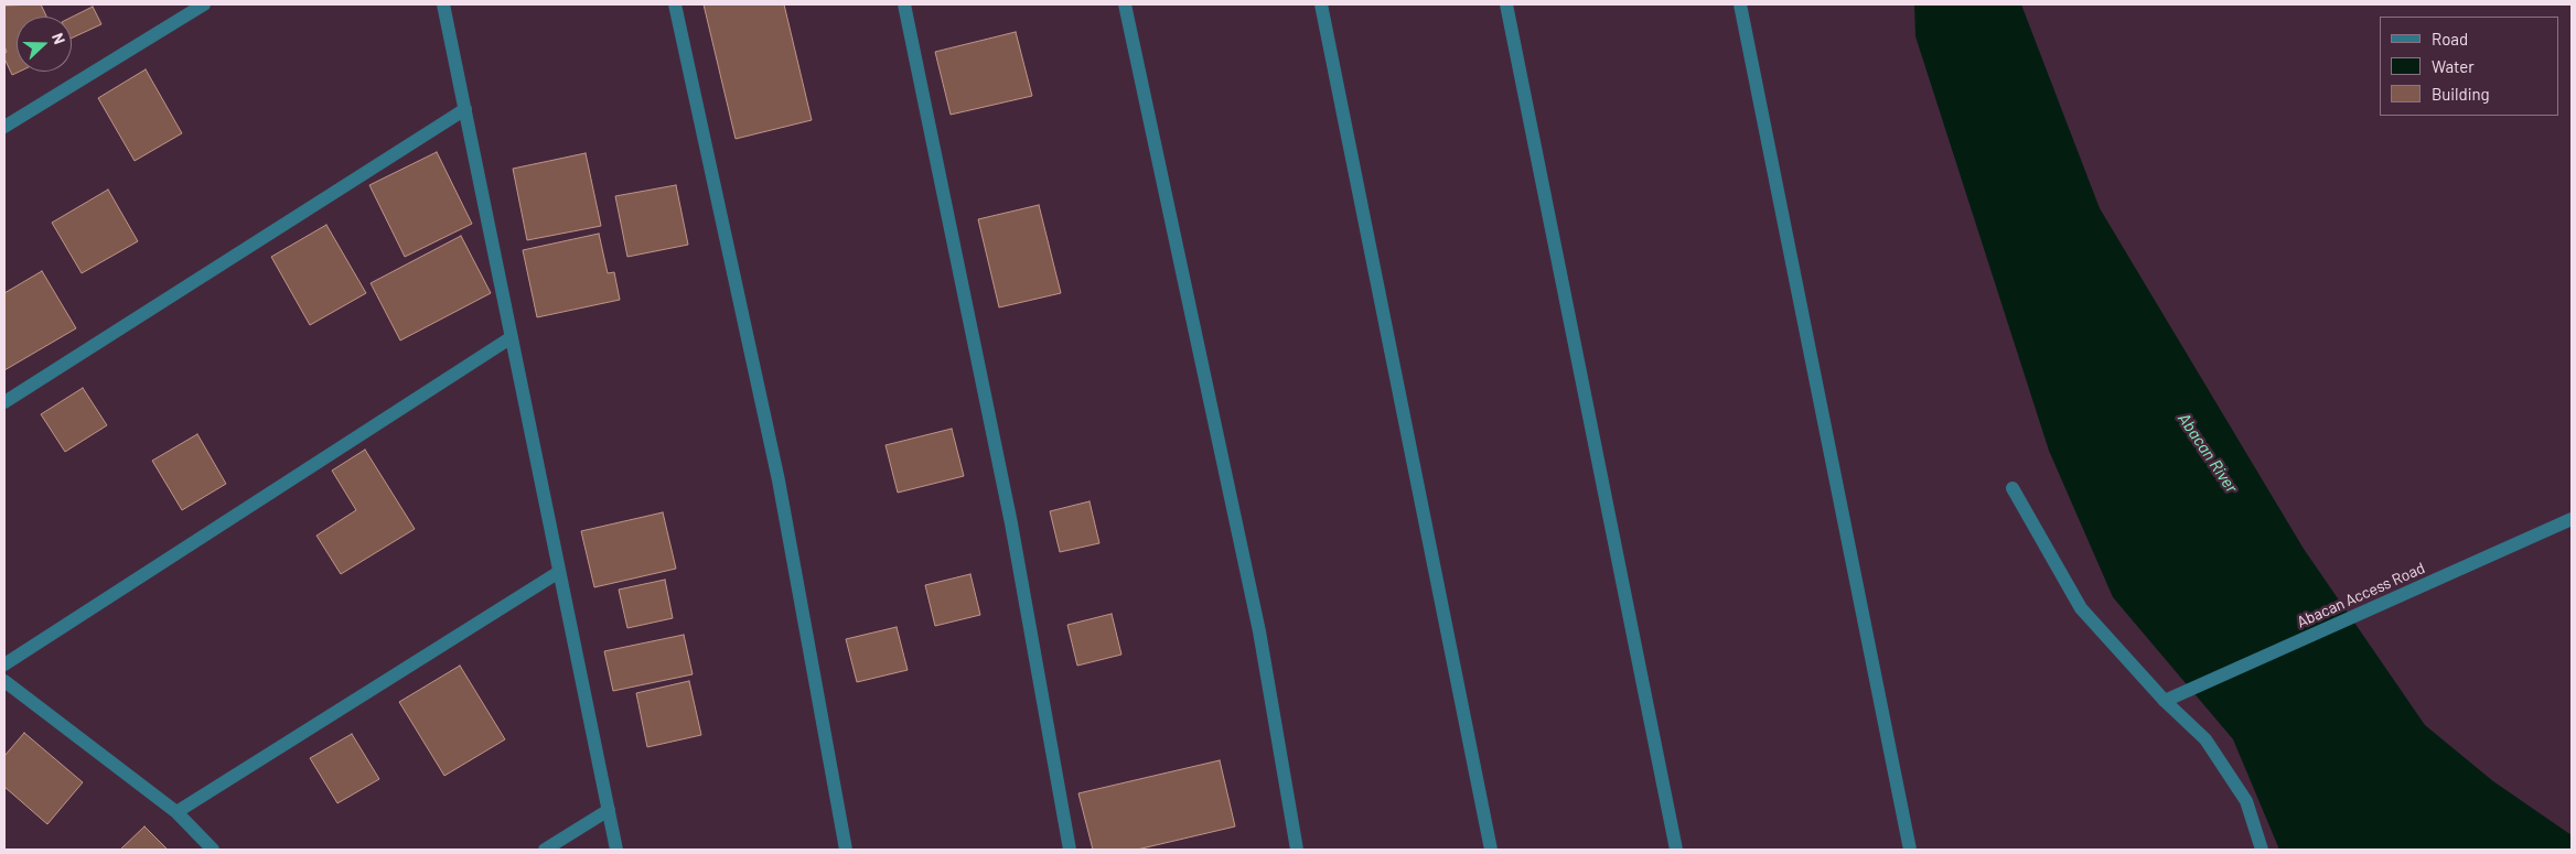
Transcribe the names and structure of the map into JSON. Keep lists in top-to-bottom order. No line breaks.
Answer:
{"streets":{"street":["Abacan Access Road"]},"water":["Abacan River"],"legend":["Road","Water","Building"],"north":"right"}
